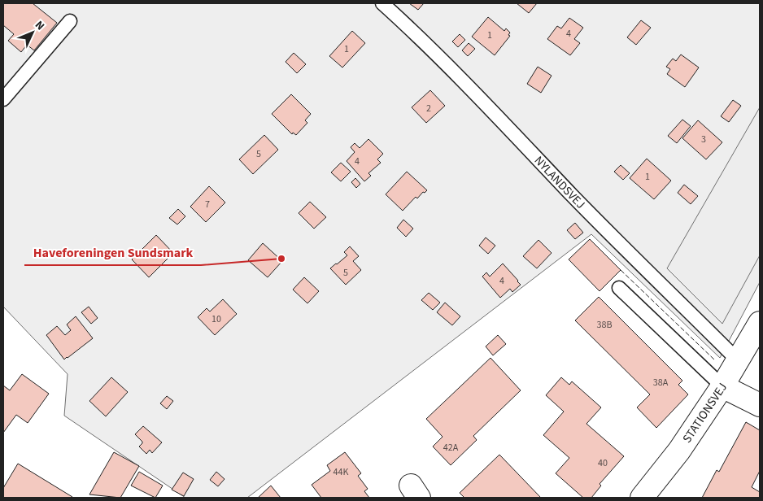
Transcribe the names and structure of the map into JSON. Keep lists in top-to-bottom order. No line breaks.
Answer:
{"streets":{"street":["STATIONSVEJ"],"lane":["NYLANDSVEJ"]},"crossings":[["NYLANDSVEJ","STATIONSVEJ"]],"places":["Haveforeningen Sundsmark"],"house_numbers":["4","1","1","2","3","5","4","1","7","5","4","10","38B","38A","42A","40","44K"],"north":"top right"}
